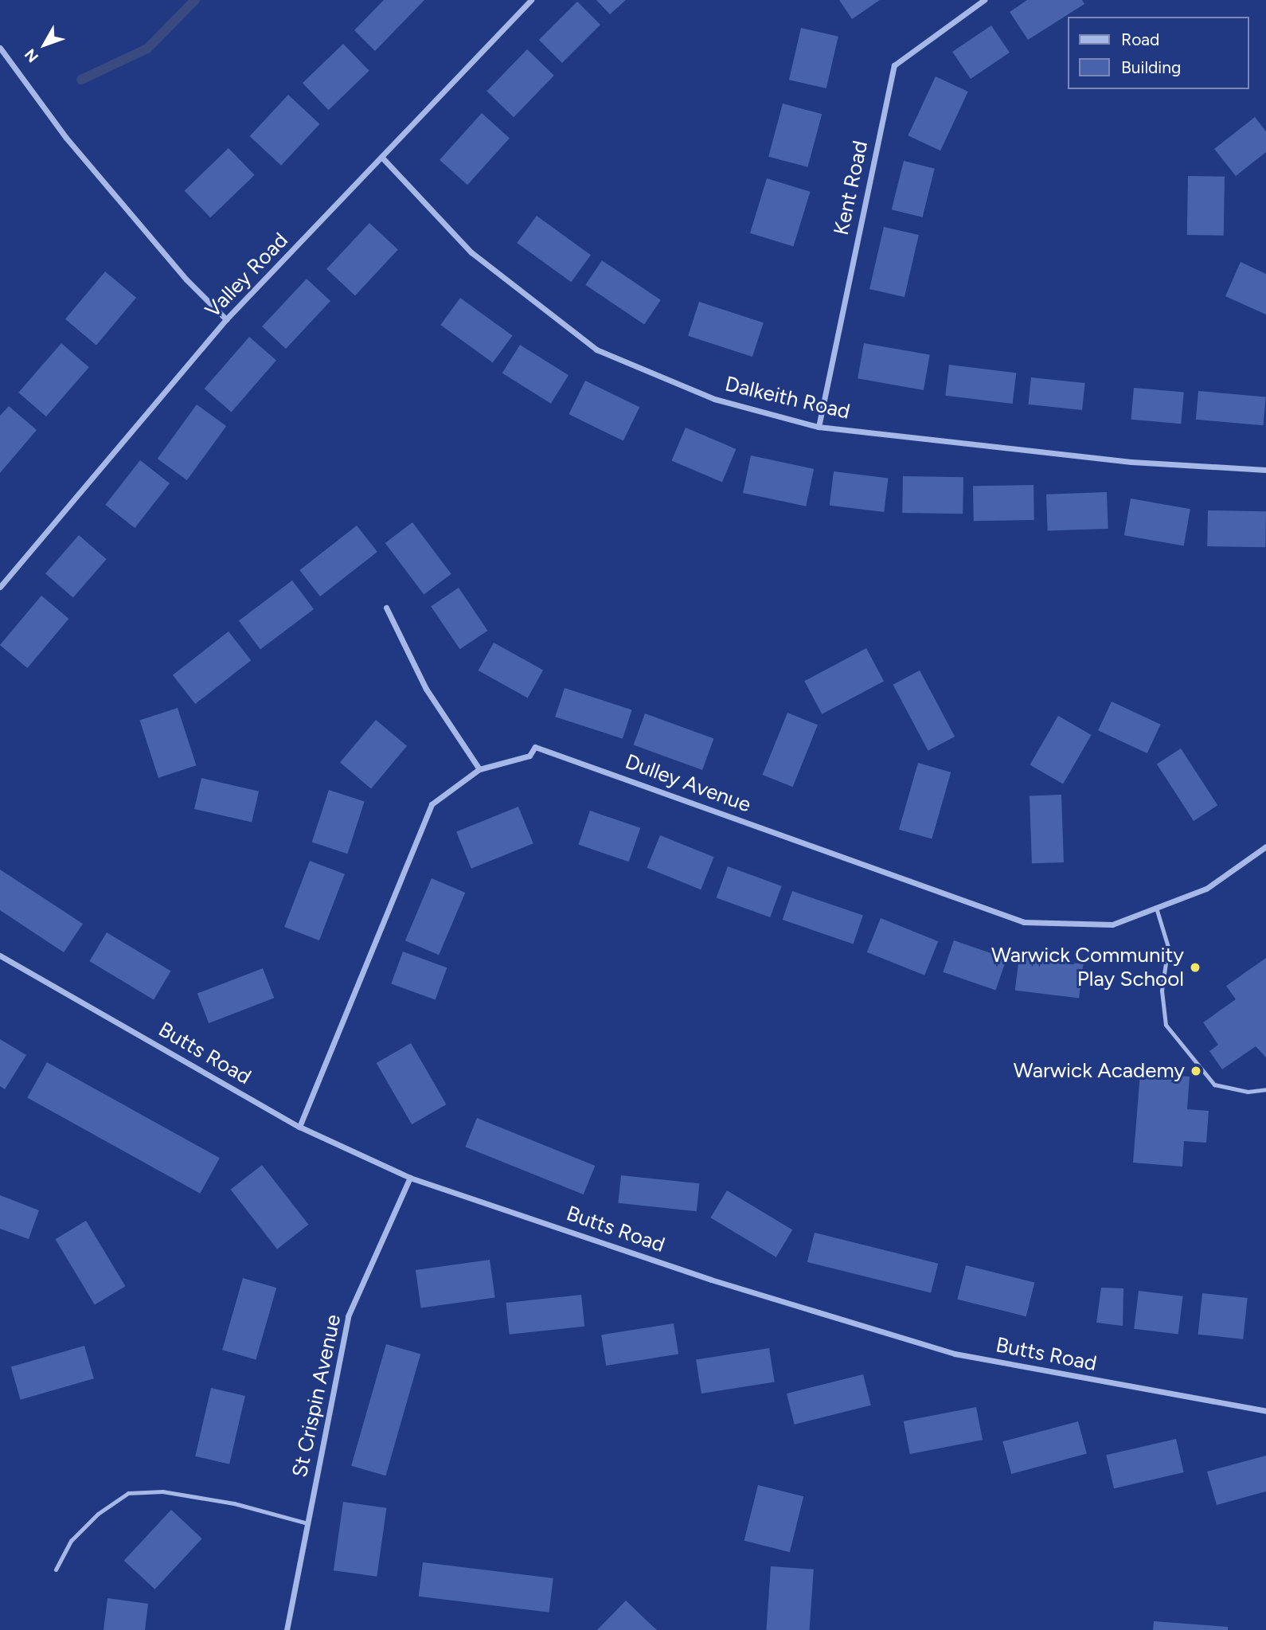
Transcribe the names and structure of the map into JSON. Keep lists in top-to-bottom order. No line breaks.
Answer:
{"streets":{"street":["Kent Road","Valley Road","Dalkeith Road","Dulley Avenue","Butts Road","St Crispin Avenue"]},"crossings":[["Kent Road","Dalkeith Road"],["Valley Road","Dalkeith Road"],["Dulley Avenue","Butts Road"],["Butts Road","St Crispin Avenue"]],"places":["Warwick Community Play School","Warwick Academy"],"legend":["Road","Building"],"north":"bottom left"}
